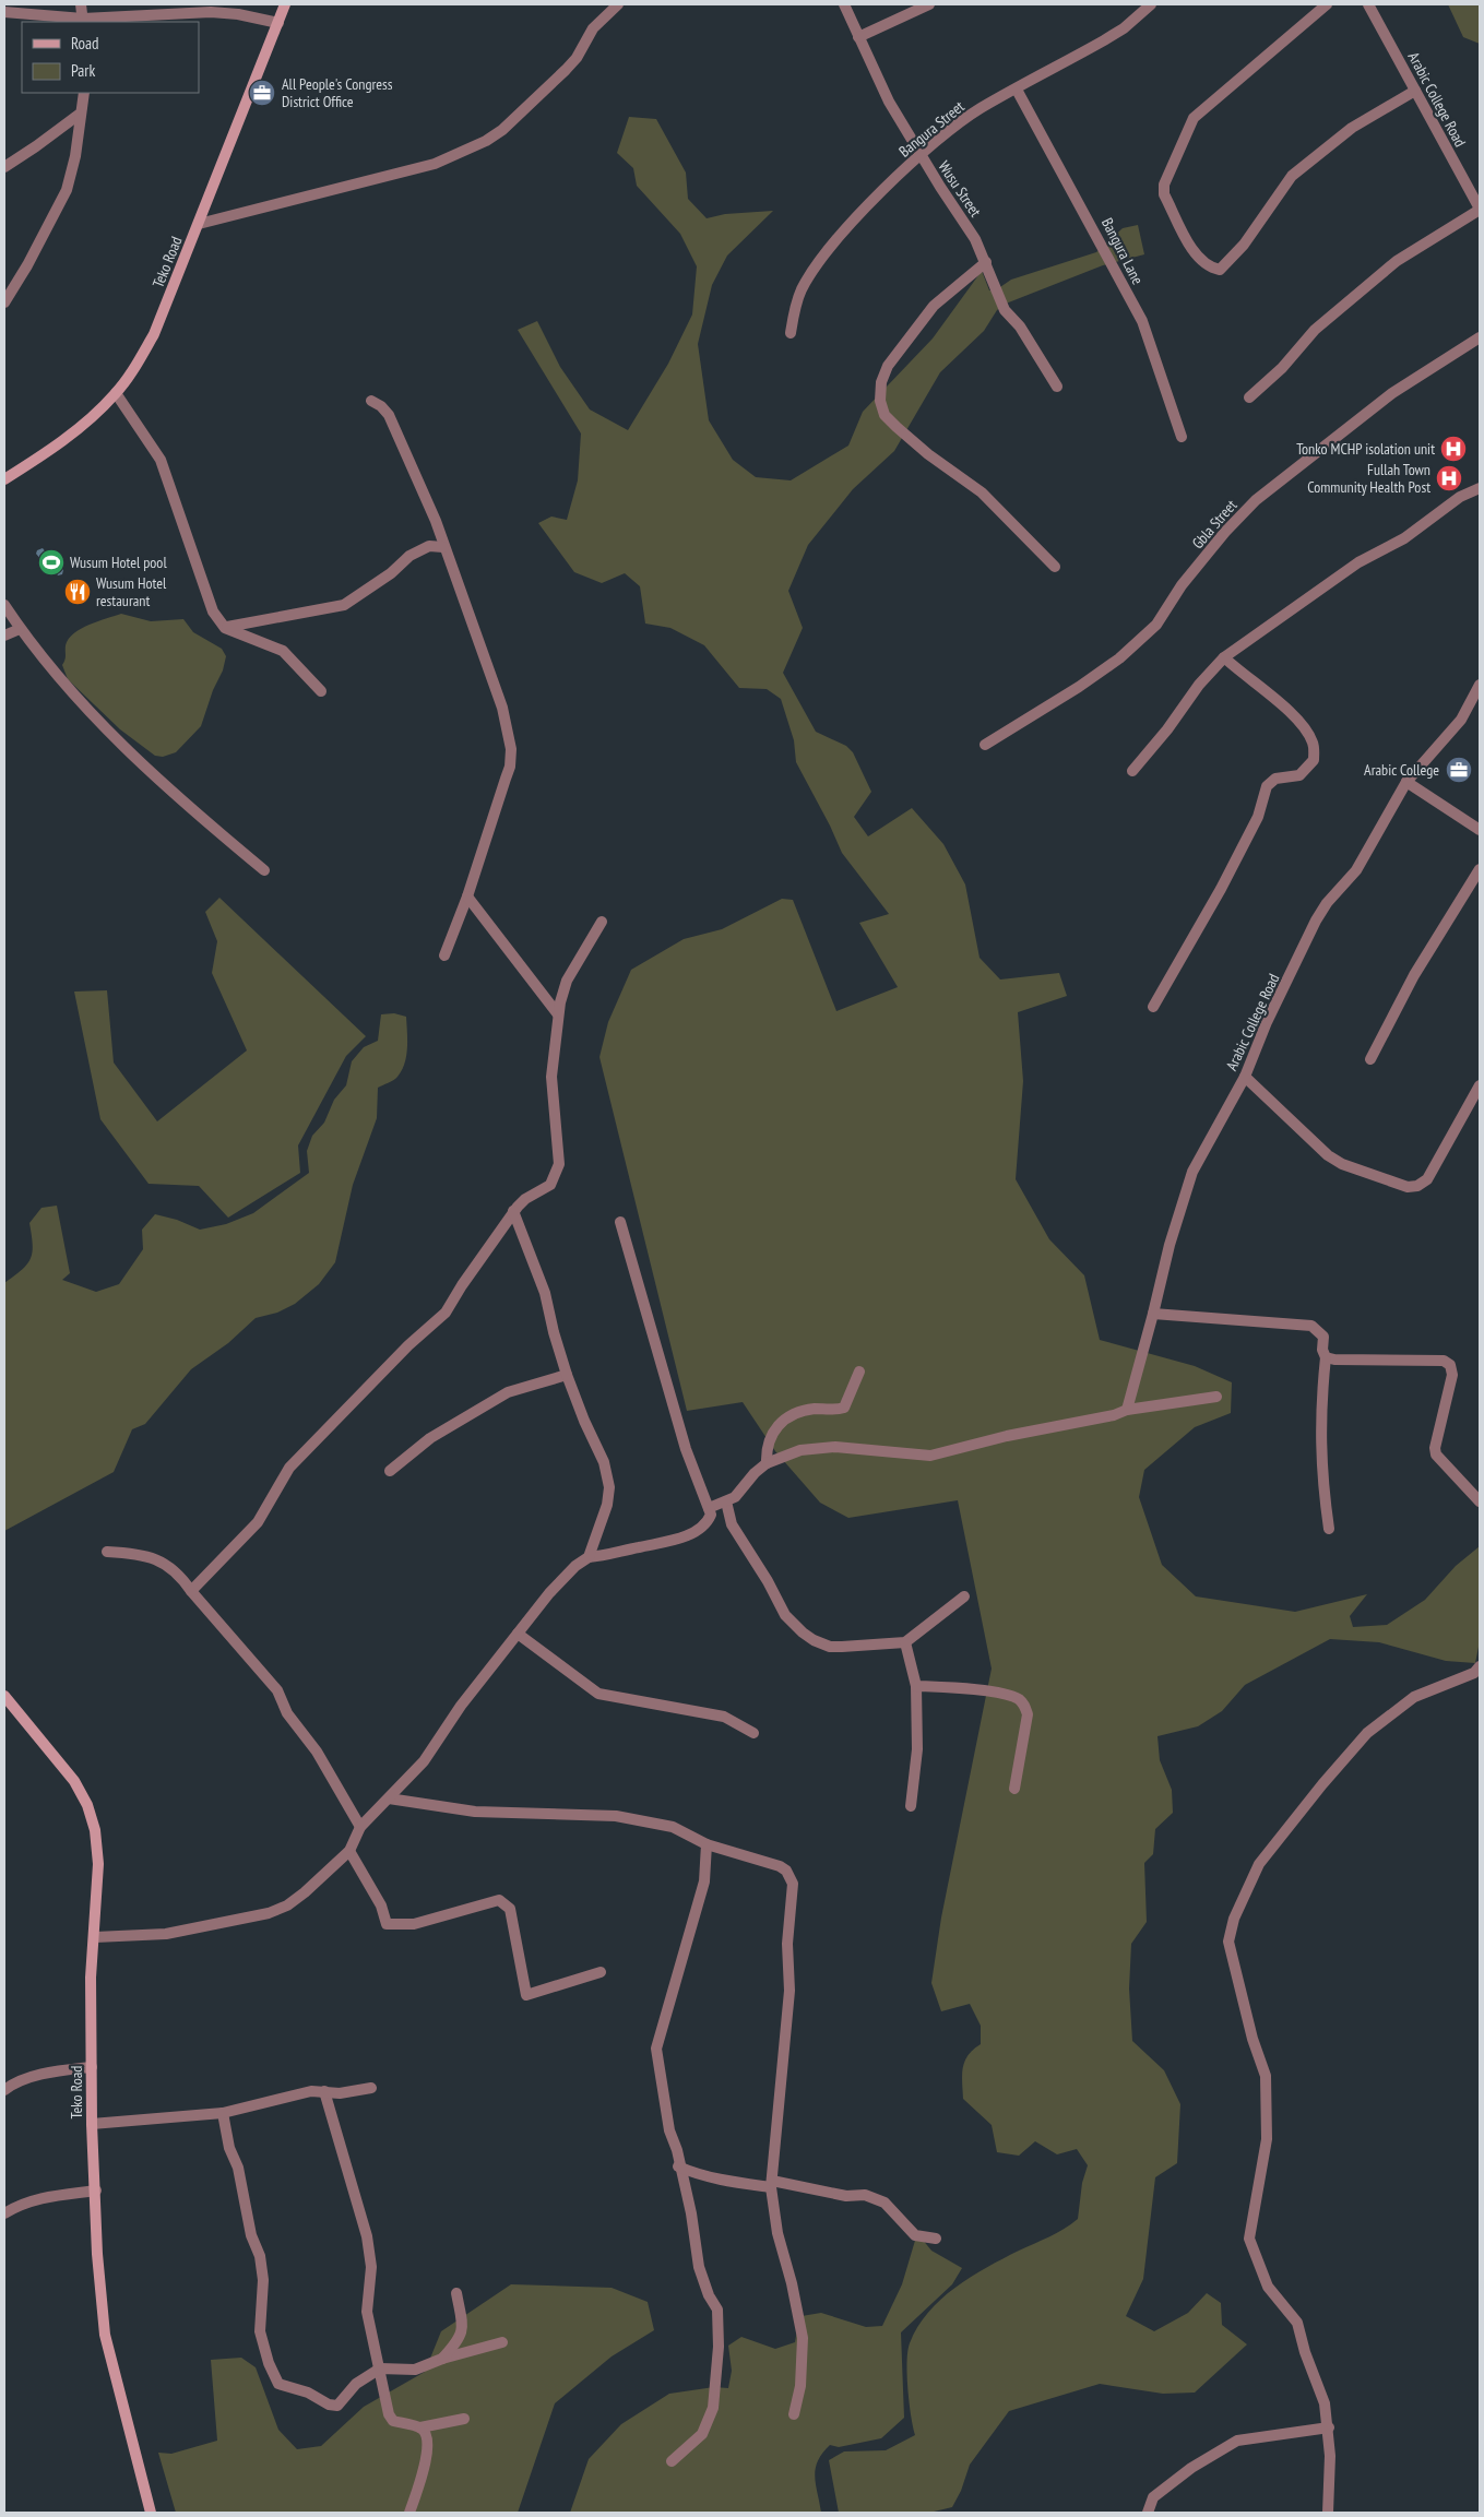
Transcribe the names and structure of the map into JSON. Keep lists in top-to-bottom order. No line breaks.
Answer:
{"streets":{"street":["Arabic College Road","Bangura Street","Wusu Street","Bangura Lane","Teko Road","Gbla Street"]},"crossings":[["Bangura Street","Wusu Street"],["Bangura Street","Bangura Lane"]],"places":{"office":["All People's Congress District Office","Arabic College"],"hospital":["Tonko MCHP isolation unit","Fullah Town Community Health Post"],"sports":["Wusum Hotel pool"],"restaurant":["Wusum Hotel restaurant"]},"legend":["Road","Park"]}
